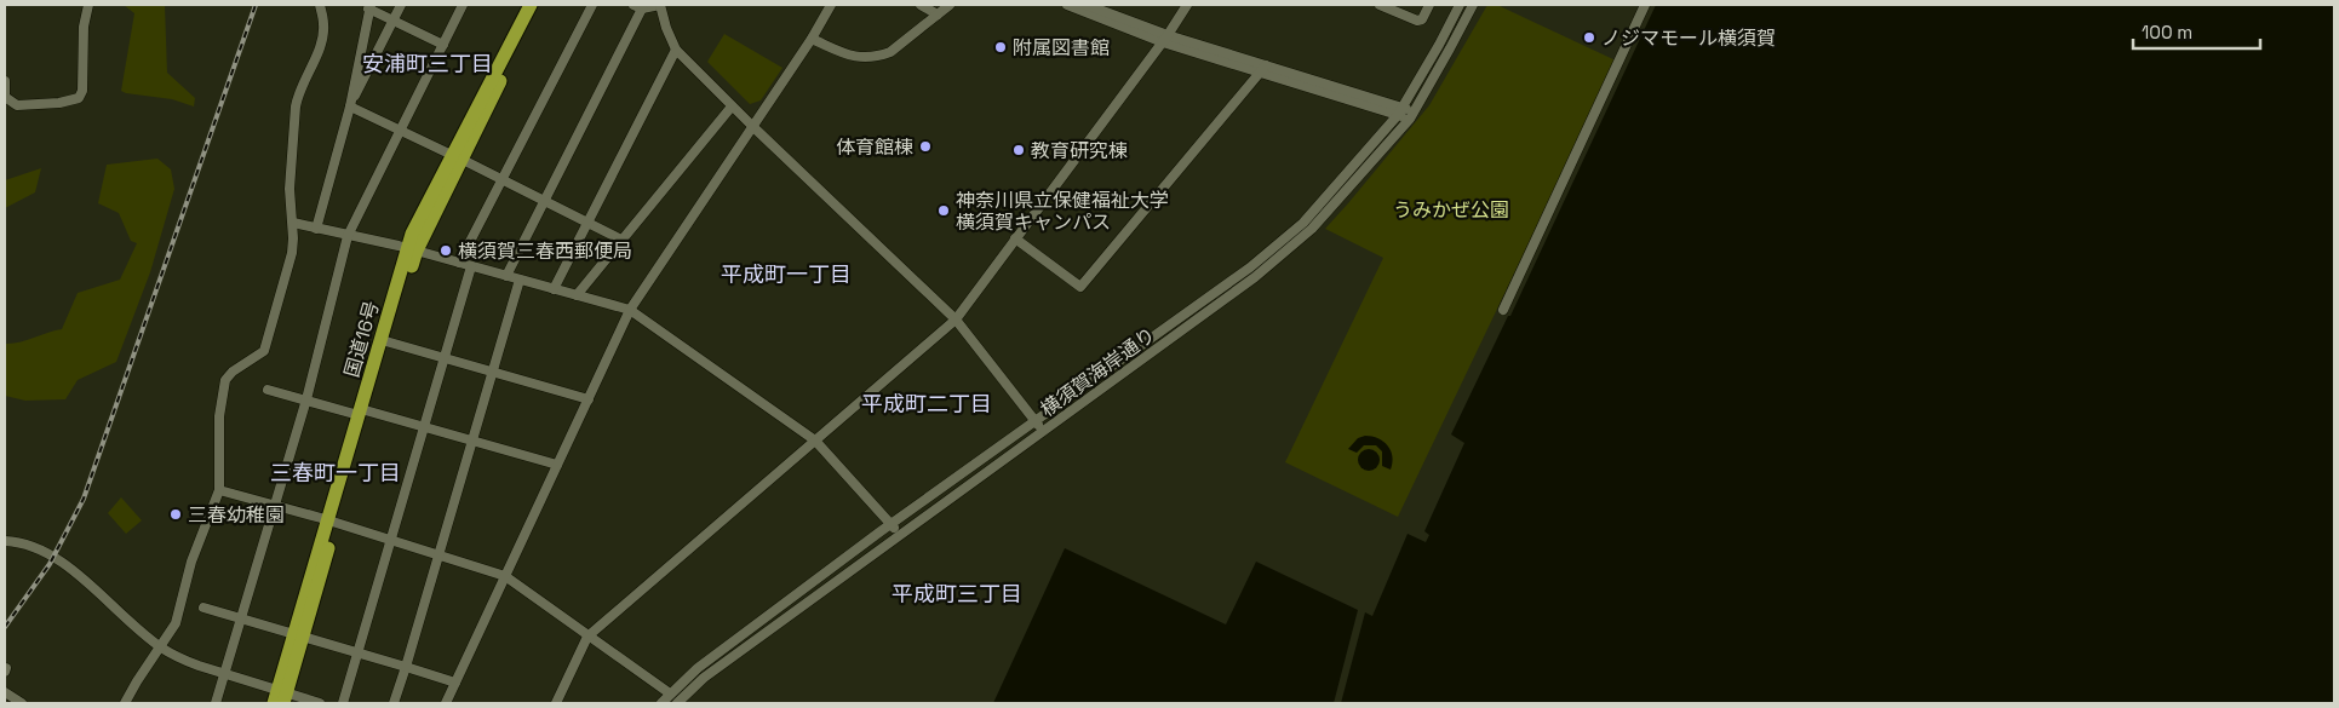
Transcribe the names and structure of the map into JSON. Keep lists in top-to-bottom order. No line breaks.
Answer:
{"streets":{"highway":["国道16号"],"street":["横須賀海岸通り"]},"districts":["安浦町三丁目","平成町一丁目","平成町二丁目","三春町一丁目","平成町三丁目"],"parks":["うみかぜ公園"],"places":["ノジマモール横須賀","附属図書館","体育館棟","教育研究棟","神奈川県立保健福祉大学 横須賀キャンパス","横須賀三春西郵便局","三春幼稚園"],"scale_bar":"100 m"}
